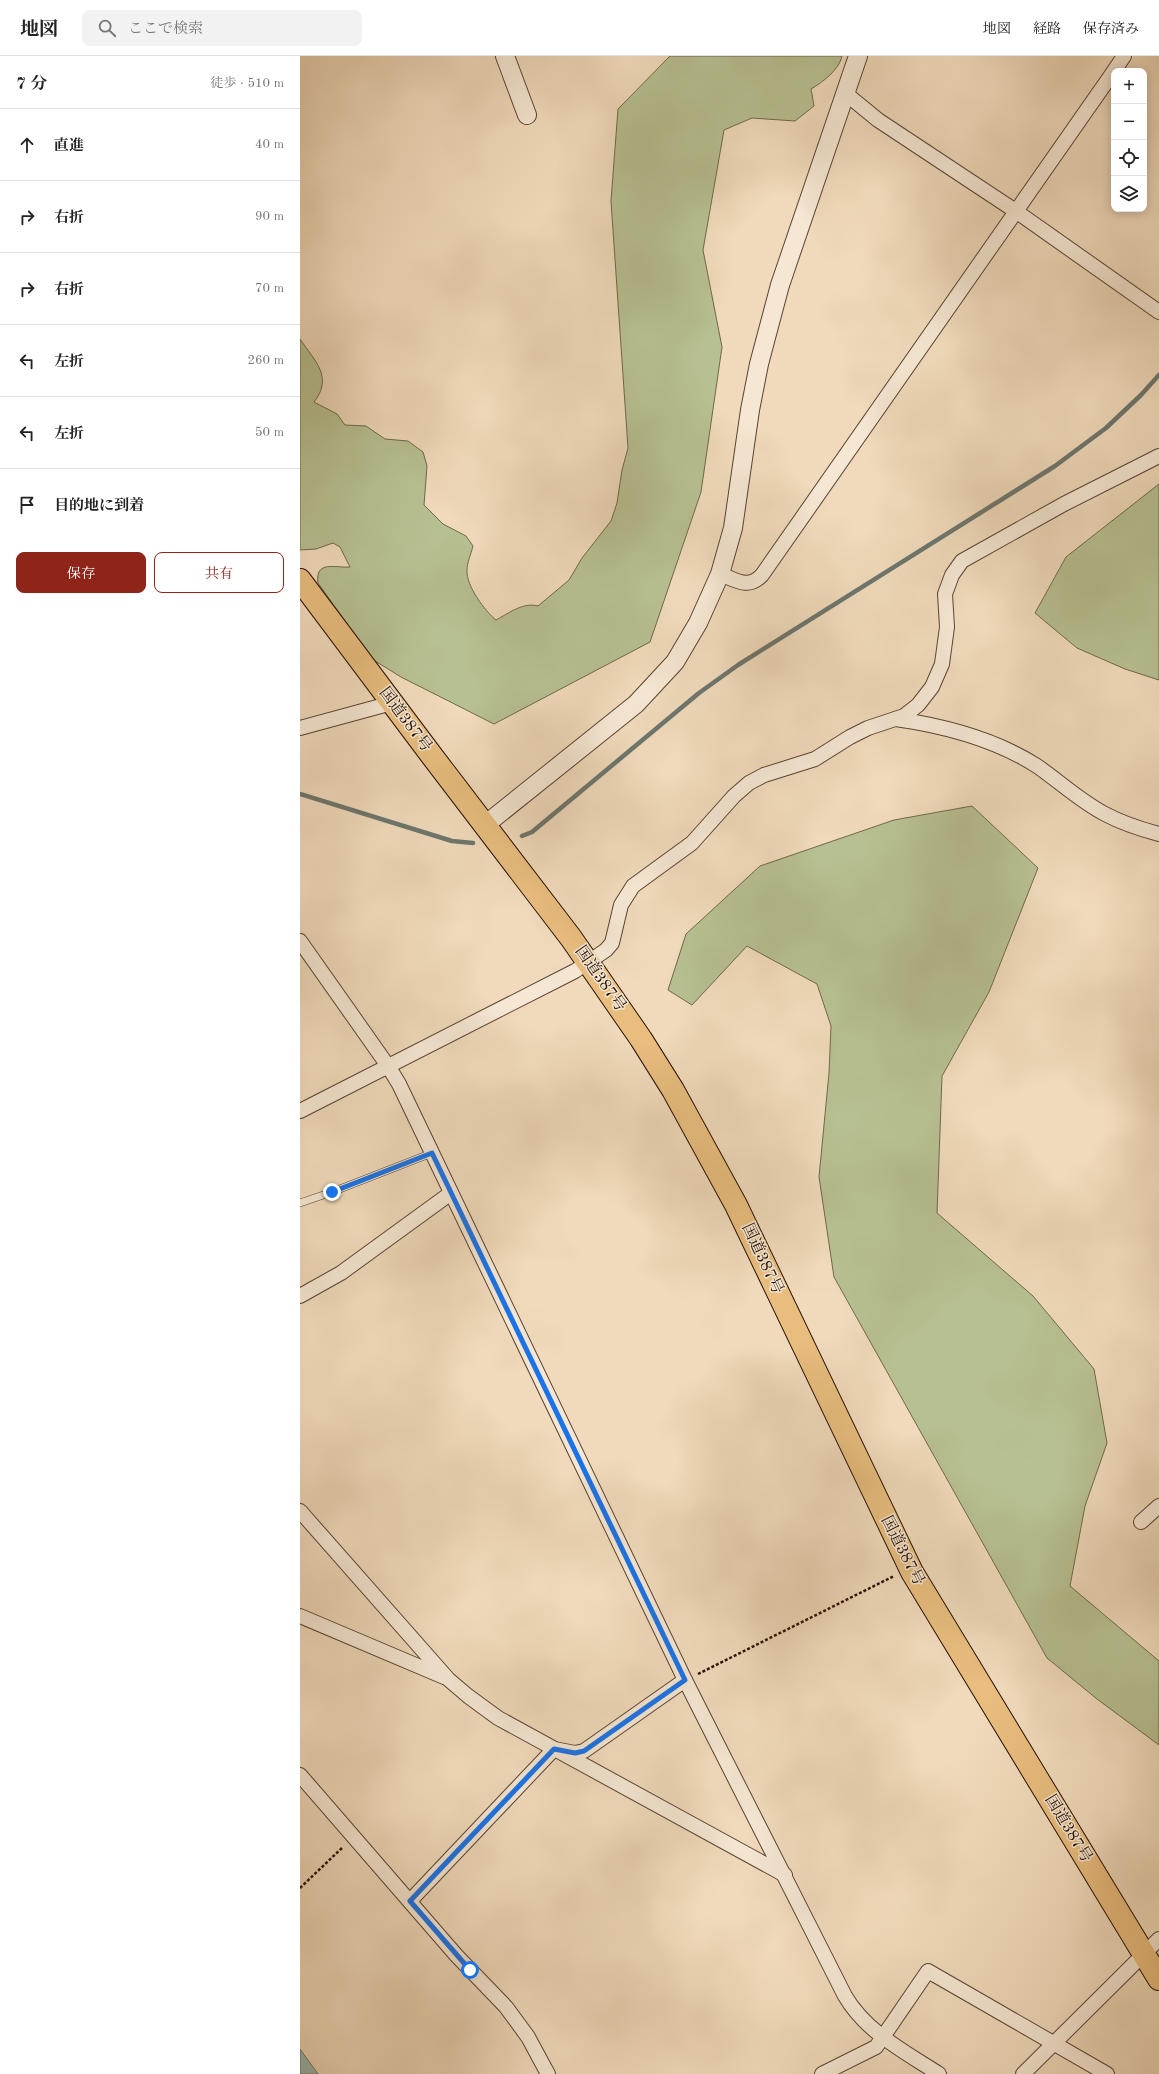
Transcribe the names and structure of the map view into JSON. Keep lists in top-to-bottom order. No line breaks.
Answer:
{"streets":{"highway":["国道387号"]},"page":{"header":"地図","search":"ここで検索","nav":["地図","経路","保存済み"],"heading":["7 分","徒歩 · 510 m"],"map_buttons":["+","−"],"list":[["直進","40 m"],["右折","90 m"],["右折","70 m"],["左折","260 m"],["左折","50 m"],"目的地に到着"],"buttons":["保存","共有"]}}
